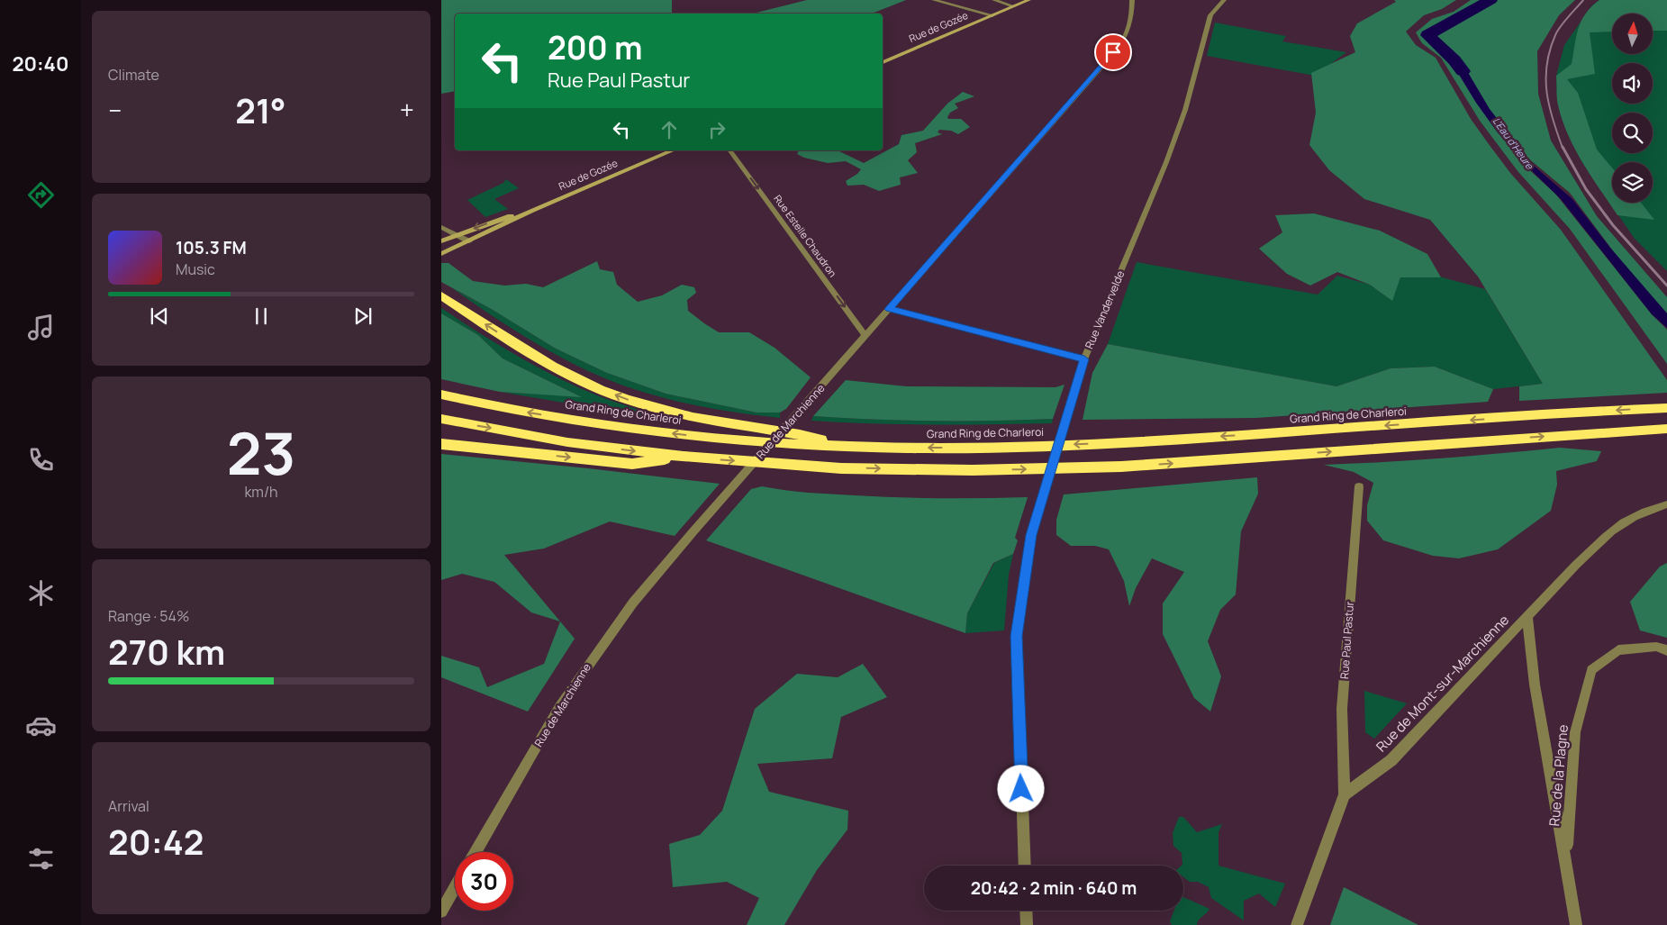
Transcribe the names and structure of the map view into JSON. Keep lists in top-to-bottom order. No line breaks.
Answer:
{"streets":{"highway":["Grand Ring de Charleroi"],"main road":["Rue de Gozée"],"street":["Rue Estelle Chaudron","Rue Vandervelde","Rue de Marchienne","Rue Paul Pastur","Rue de Mont-sur-Marchienne","Rue de la Plagne"]},"crossings":[["Rue Estelle Chaudron","Rue de Marchienne"],["Rue Paul Pastur","Rue de Mont-sur-Marchienne"],["Rue de Mont-sur-Marchienne","Rue de la Plagne"]],"one_way":["Rue Estelle Chaudron"],"water":["L'Eau d'Heure"],"north":"top","page":{"tabs":"20:40","tile":["Climate",["23","km/h"],["Range · 54%","270 km"],["Arrival","20:42"]],"turn":["200 m","Rue Paul Pastur"],"heat":["−","21°","+"],"song":["105.3 FM","Music"],"limit":"30","trip":"20:42 · 2 min · 640 m"}}
